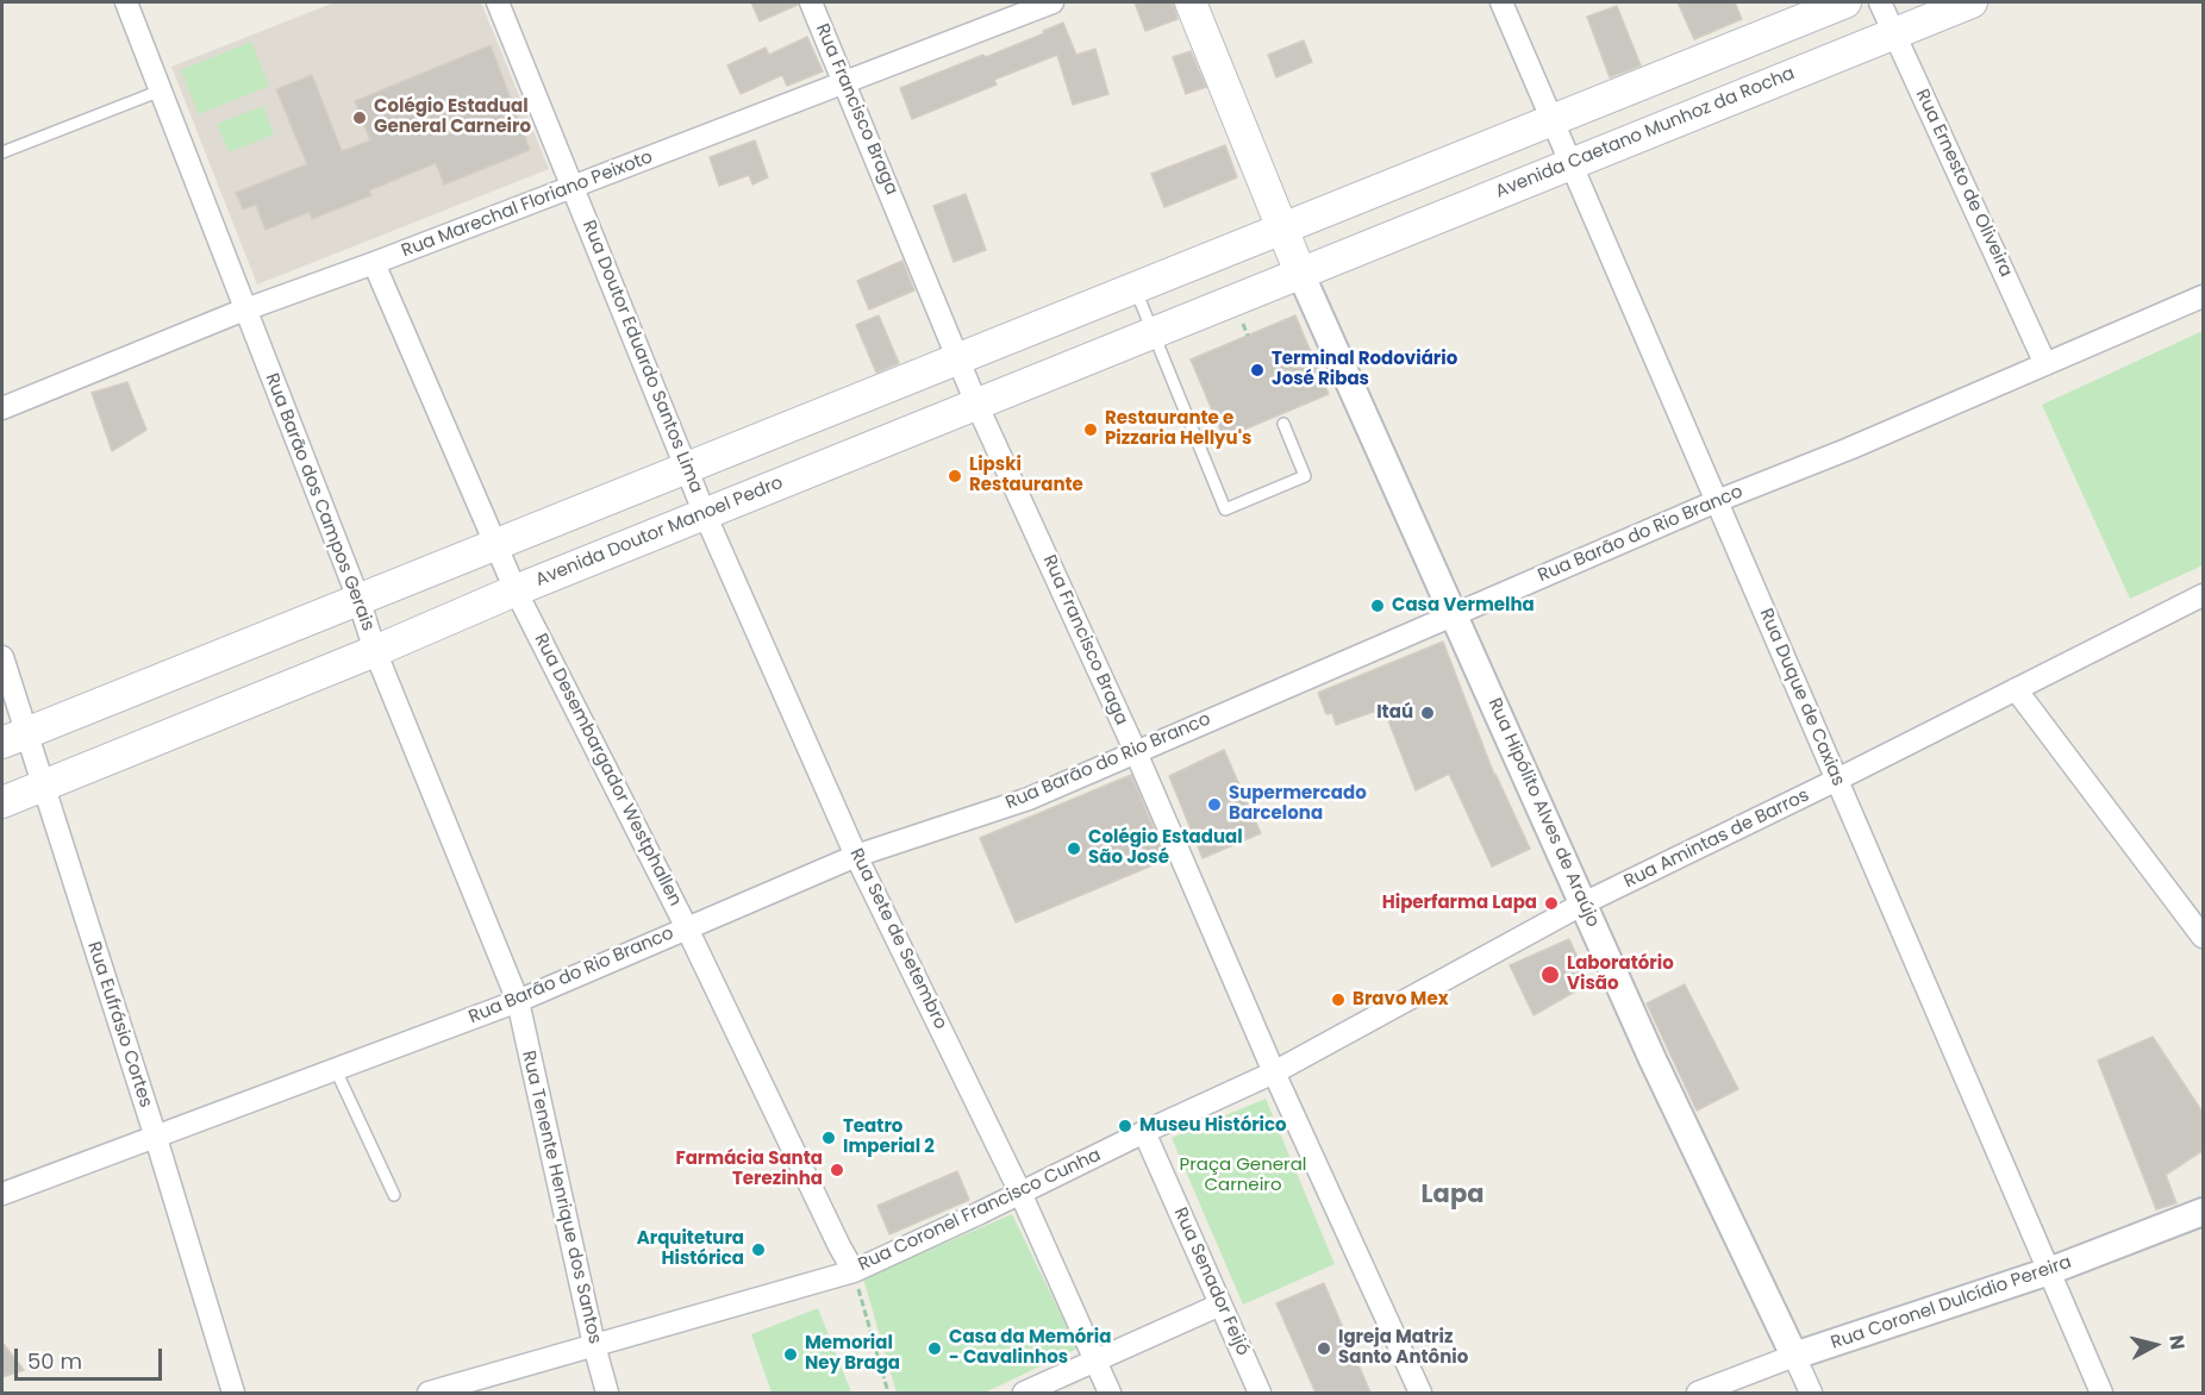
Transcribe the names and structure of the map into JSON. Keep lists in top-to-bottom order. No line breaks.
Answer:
{"streets":{"main road":["Avenida Caetano Munhoz da Rocha","Avenida Doutor Manoel Pedro"],"street":["Rua Francisco Braga","Rua Ernesto de Oliveira","Rua Marechal Floriano Peixoto","Rua Doutor Eduardo Santos Lima","Rua Barão dos Campos Gerais","Rua Barão do Rio Branco","Rua Duque de Caxias","Rua Desembargador Westphallen","Rua Hipólito Alves de Araújo","Rua Amintas de Barros","Rua Sete de Setembro","Rua Eufrásio Cortes","Rua Tenente Henrique dos Santos","Rua Coronel Francisco Cunha","Rua Senador Feijó","Rua Coronel Dulcídio Pereira"]},"crossings":[["Rua Francisco Braga","Rua Marechal Floriano Peixoto"],["Rua Francisco Braga","Avenida Doutor Manoel Pedro"],["Rua Francisco Braga","Rua Barão do Rio Branco"],["Rua Francisco Braga","Rua Amintas de Barros"],["Rua Francisco Braga","Rua Coronel Francisco Cunha"],["Avenida Caetano Munhoz da Rocha","Rua Ernesto de Oliveira"],["Avenida Caetano Munhoz da Rocha","Avenida Doutor Manoel Pedro"],["Avenida Caetano Munhoz da Rocha","Rua Duque de Caxias"],["Avenida Caetano Munhoz da Rocha","Rua Hipólito Alves de Araújo"],["Rua Ernesto de Oliveira","Rua Barão do Rio Branco"],["Rua Marechal Floriano Peixoto","Rua Doutor Eduardo Santos Lima"],["Rua Marechal Floriano Peixoto","Rua Barão dos Campos Gerais"],["Rua Marechal Floriano Peixoto","Rua Desembargador Westphallen"],["Rua Doutor Eduardo Santos Lima","Avenida Doutor Manoel Pedro"],["Rua Doutor Eduardo Santos Lima","Rua Sete de Setembro"],["Rua Barão dos Campos Gerais","Avenida Doutor Manoel Pedro"],["Rua Barão dos Campos Gerais","Rua Barão do Rio Branco"],["Rua Barão dos Campos Gerais","Rua Tenente Henrique dos Santos"],["Avenida Doutor Manoel Pedro","Rua Desembargador Westphallen"],["Avenida Doutor Manoel Pedro","Rua Hipólito Alves de Araújo"],["Avenida Doutor Manoel Pedro","Rua Sete de Setembro"],["Avenida Doutor Manoel Pedro","Rua Eufrásio Cortes"],["Rua Barão do Rio Branco","Rua Duque de Caxias"],["Rua Barão do Rio Branco","Rua Desembargador Westphallen"],["Rua Barão do Rio Branco","Rua Hipólito Alves de Araújo"],["Rua Barão do Rio Branco","Rua Sete de Setembro"],["Rua Barão do Rio Branco","Rua Eufrásio Cortes"],["Rua Barão do Rio Branco","Rua Tenente Henrique dos Santos"],["Rua Duque de Caxias","Rua Amintas de Barros"],["Rua Duque de Caxias","Rua Coronel Dulcídio Pereira"],["Rua Desembargador Westphallen","Rua Coronel Francisco Cunha"],["Rua Hipólito Alves de Araújo","Rua Amintas de Barros"],["Rua Hipólito Alves de Araújo","Rua Coronel Dulcídio Pereira"],["Rua Amintas de Barros","Rua Coronel Francisco Cunha"],["Rua Sete de Setembro","Rua Coronel Francisco Cunha"],["Rua Tenente Henrique dos Santos","Rua Coronel Francisco Cunha"],["Rua Coronel Francisco Cunha","Rua Senador Feijó"]],"districts":["Lapa"],"parks":["Praça General Carneiro"],"places":["Colégio Estadual General Carneiro","Terminal Rodoviário José Ribas","Restaurante e Pizzaria Hellyu's","Lipski Restaurante","Casa Vermelha","Itaú","Supermercado Barcelona","Colégio Estadual São José","Hiperfarma Lapa","Laboratório Visão","Bravo Mex","Museu Histórico","Teatro Imperial 2","Farmácia Santa Terezinha","Arquitetura Histórica","Casa da Memória - Cavalinhos","Igreja Matriz Santo Antônio","Memorial Ney Braga"],"scale_bar":"50 m","north":"right"}
